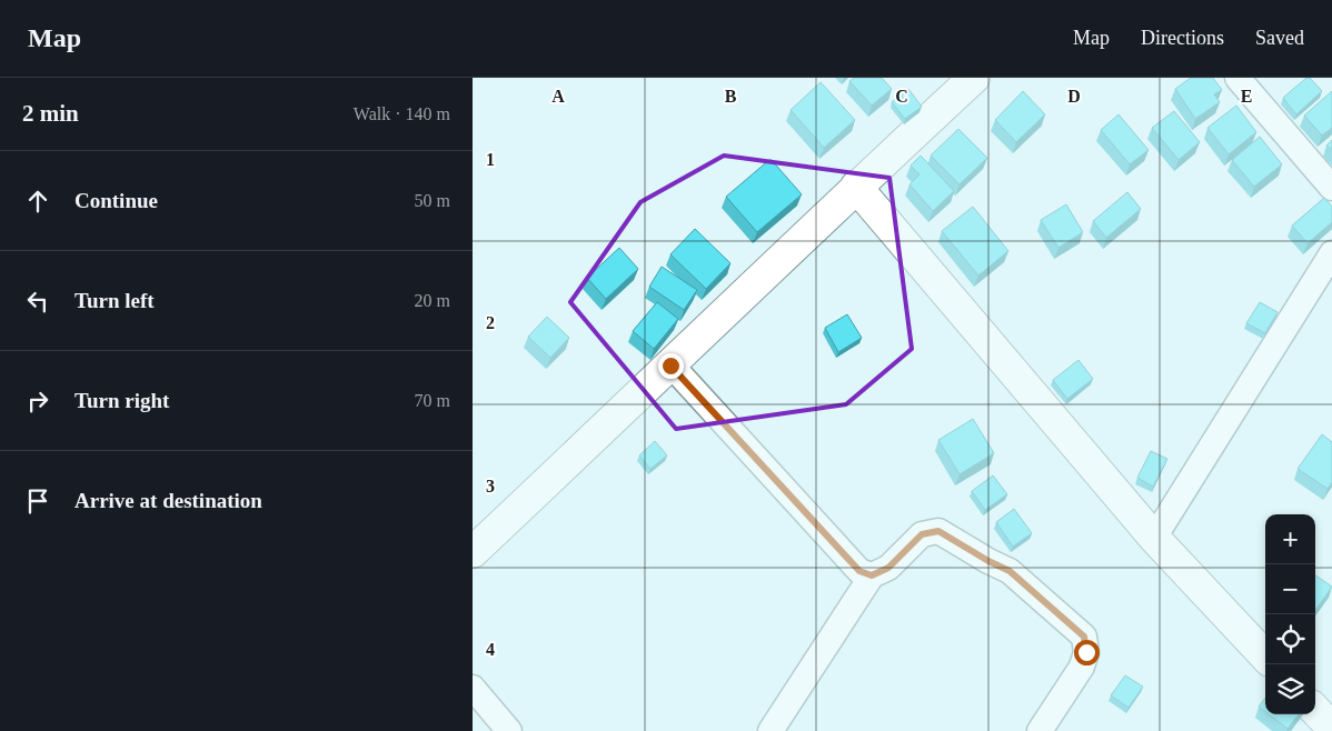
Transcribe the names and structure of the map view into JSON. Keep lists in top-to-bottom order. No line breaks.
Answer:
{"page":{"header":"Map","nav":["Map","Directions","Saved"],"heading":["2 min","Walk · 140 m"],"list":[["Continue","50 m"],["Turn left","20 m"],["Turn right","70 m"],"Arrive at destination"],"map_buttons":["+","−"]},"grid":{"columns":["A","B","C","D","E"],"rows":["1","2","3","4"]}}
